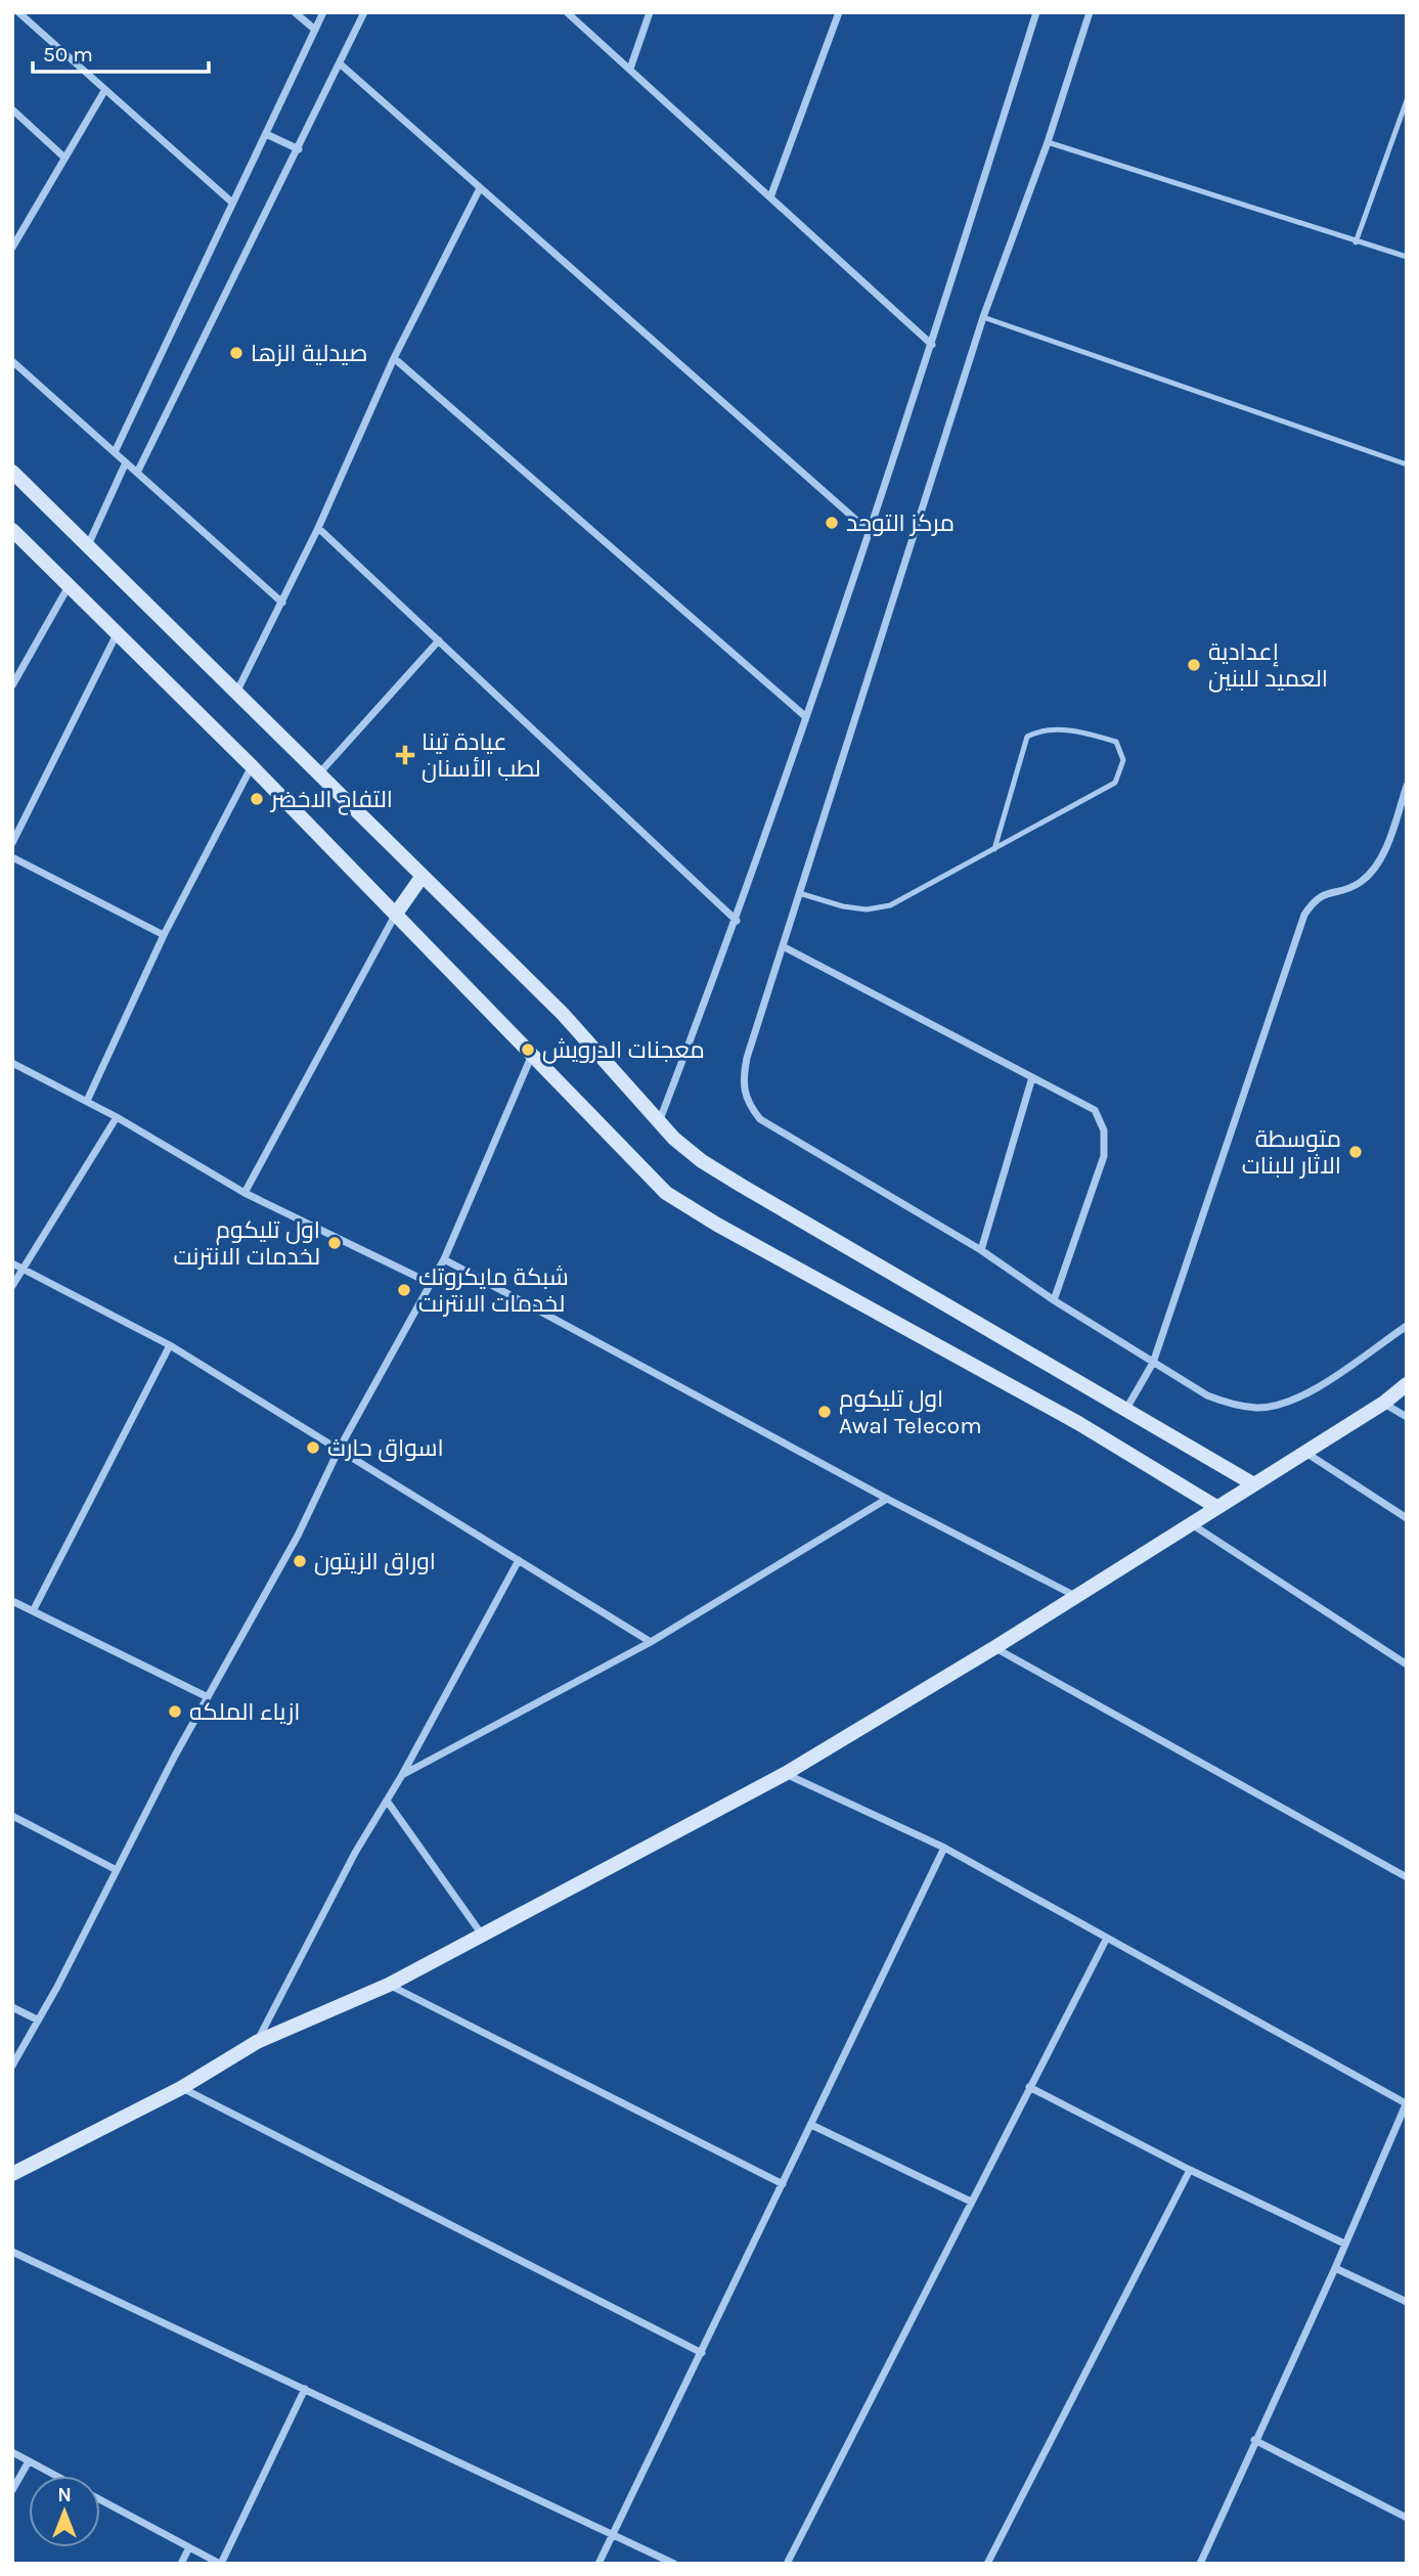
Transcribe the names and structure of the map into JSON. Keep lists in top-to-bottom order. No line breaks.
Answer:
{"places":{"other":["صيدلية الزها","مركز التوحد","إعدادية العميد للبنين","التفاح الاخضر","معجنات الدرويش","متوسطة الاثار للبنات","اول تليكوم لخدمات الانترنت","شبكة مايكروتك لخدمات الانترنت","اول تليكوم Awal Telecom","اسواق حارث","اوراق الزيتون","ازياء الملكه"],"health":["عيادة تينا لطب الأسنان"]},"scale_bar":"50 m","north":"top"}
